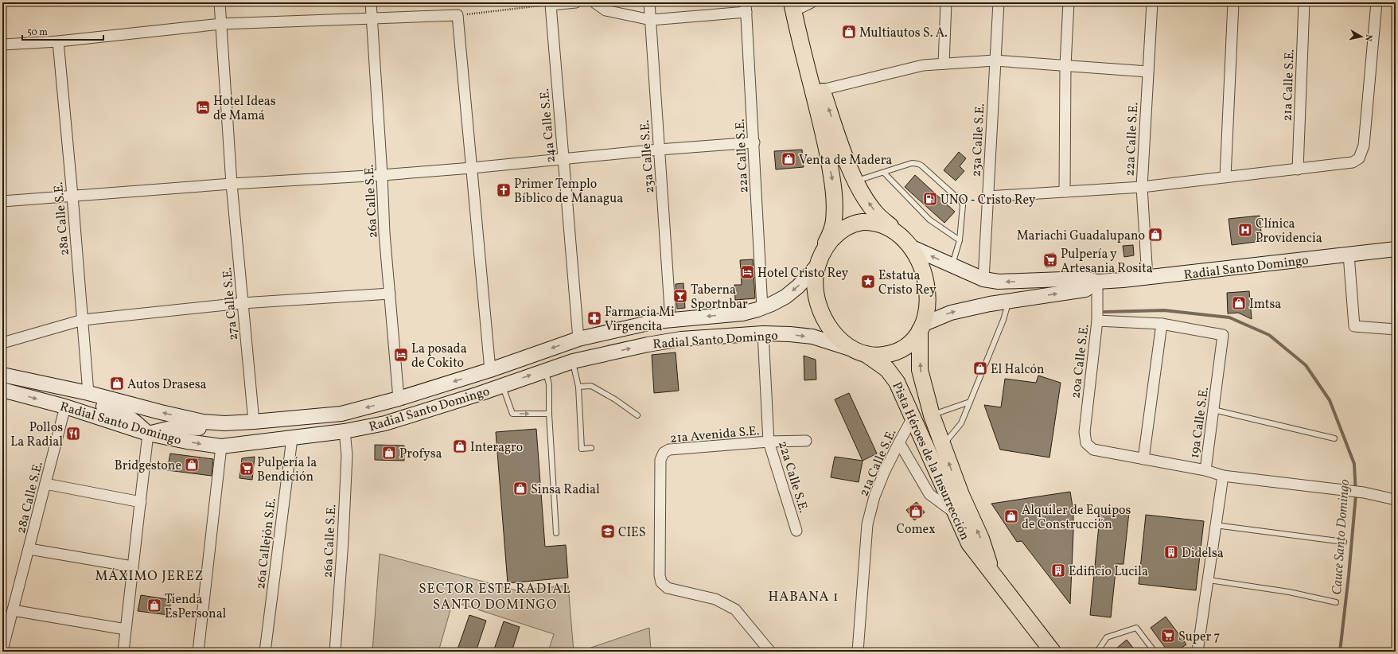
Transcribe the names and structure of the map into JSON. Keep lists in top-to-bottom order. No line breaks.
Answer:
{"streets":{"main road":["Radial Santo Domingo","Pista Héroes de la Insurrección"],"street":["21a Calle S.E.","24a Calle S.E.","22a Calle S.E.","23a Calle S.E.","26a Calle S.E.","28a Calle S.E.","27a Calle S.E.","20a Calle S.E.","19a Calle S.E.","21a Avenida S.E.","26a Callejón S.E."]},"crossings":[["21a Calle S.E.","Pista Héroes de la Insurrección"],["24a Calle S.E.","Radial Santo Domingo"],["22a Calle S.E.","Radial Santo Domingo"],["22a Calle S.E.","21a Avenida S.E."],["23a Calle S.E.","Radial Santo Domingo"],["26a Calle S.E.","Radial Santo Domingo"],["28a Calle S.E.","Radial Santo Domingo"],["Radial Santo Domingo","27a Calle S.E."],["Radial Santo Domingo","20a Calle S.E."],["Radial Santo Domingo","Pista Héroes de la Insurrección"],["Radial Santo Domingo","26a Callejón S.E."]],"districts":["MÁXIMO JEREZ","SECTOR ESTE RADIAL SANTO DOMINGO","HABANA 1"],"water":["Cauce Santo Domingo"],"places":{"shop":["Multiautos S. A.","Venta de Madera","Mariachi Guadalupano","Imtsa","El Halcón","Autos Drasesa","Interagro","Profysa","Bridgestone","Sinsa Radial","Comex","Alquiler de Equipos de Construcción","Tienda EsPersonal"],"hotel":["Hotel Ideas de Mamá","Hotel Cristo Rey","La posada de Cokito"],"church":["Primer Templo Bíblico de Managua"],"fuel station":["UNO - Cristo Rey"],"hospital":["Clínica Providencia"],"supermarket":["Pulpería y Artesania Rosita","Pulpería la Bendición","Super 7"],"place":["Estatua Cristo Rey"],"bar":["Taberna Sportnbar"],"pharmacy":["Farmacia Mi Virgencita"],"restaurant":["Pollos La Radial"],"school or university":["CIES"],"building":["Didelsa","Edificio Lucila"]},"scale_bar":"50 m","north":"right"}
